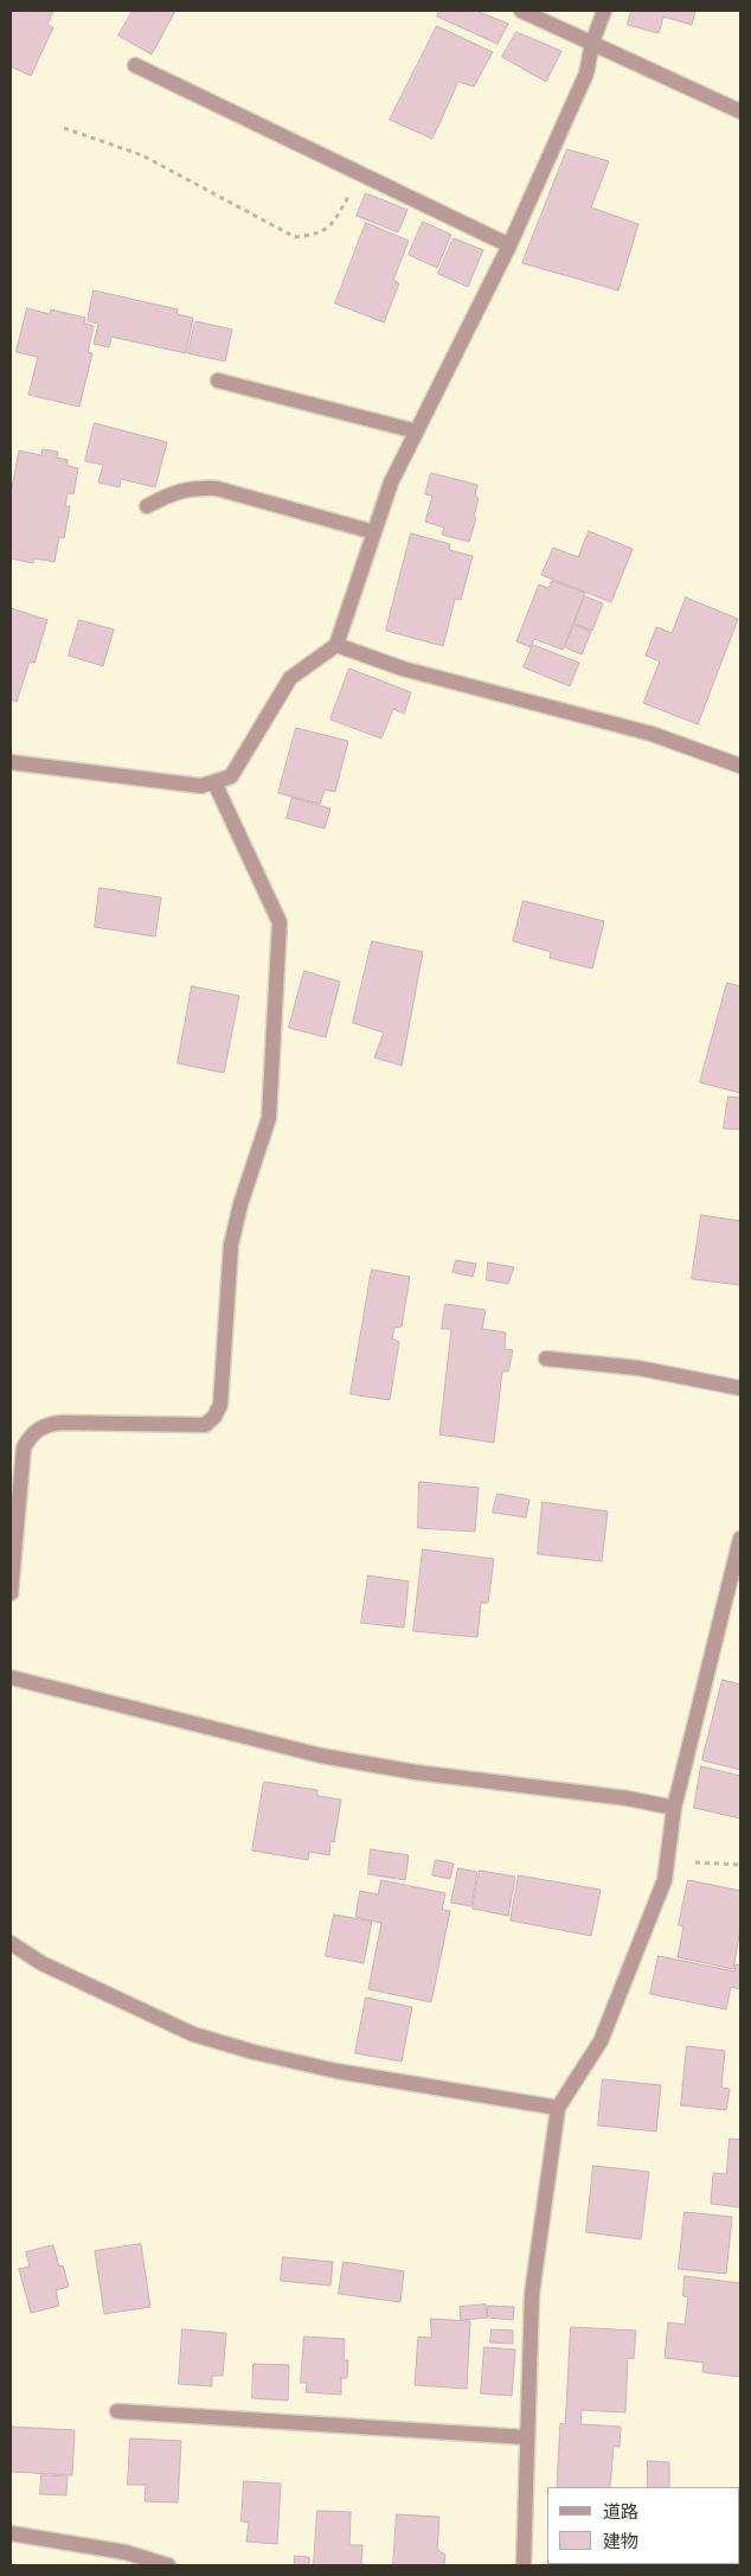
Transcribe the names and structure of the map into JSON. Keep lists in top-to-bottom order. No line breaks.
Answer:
{"legend":["道路","建物"]}
